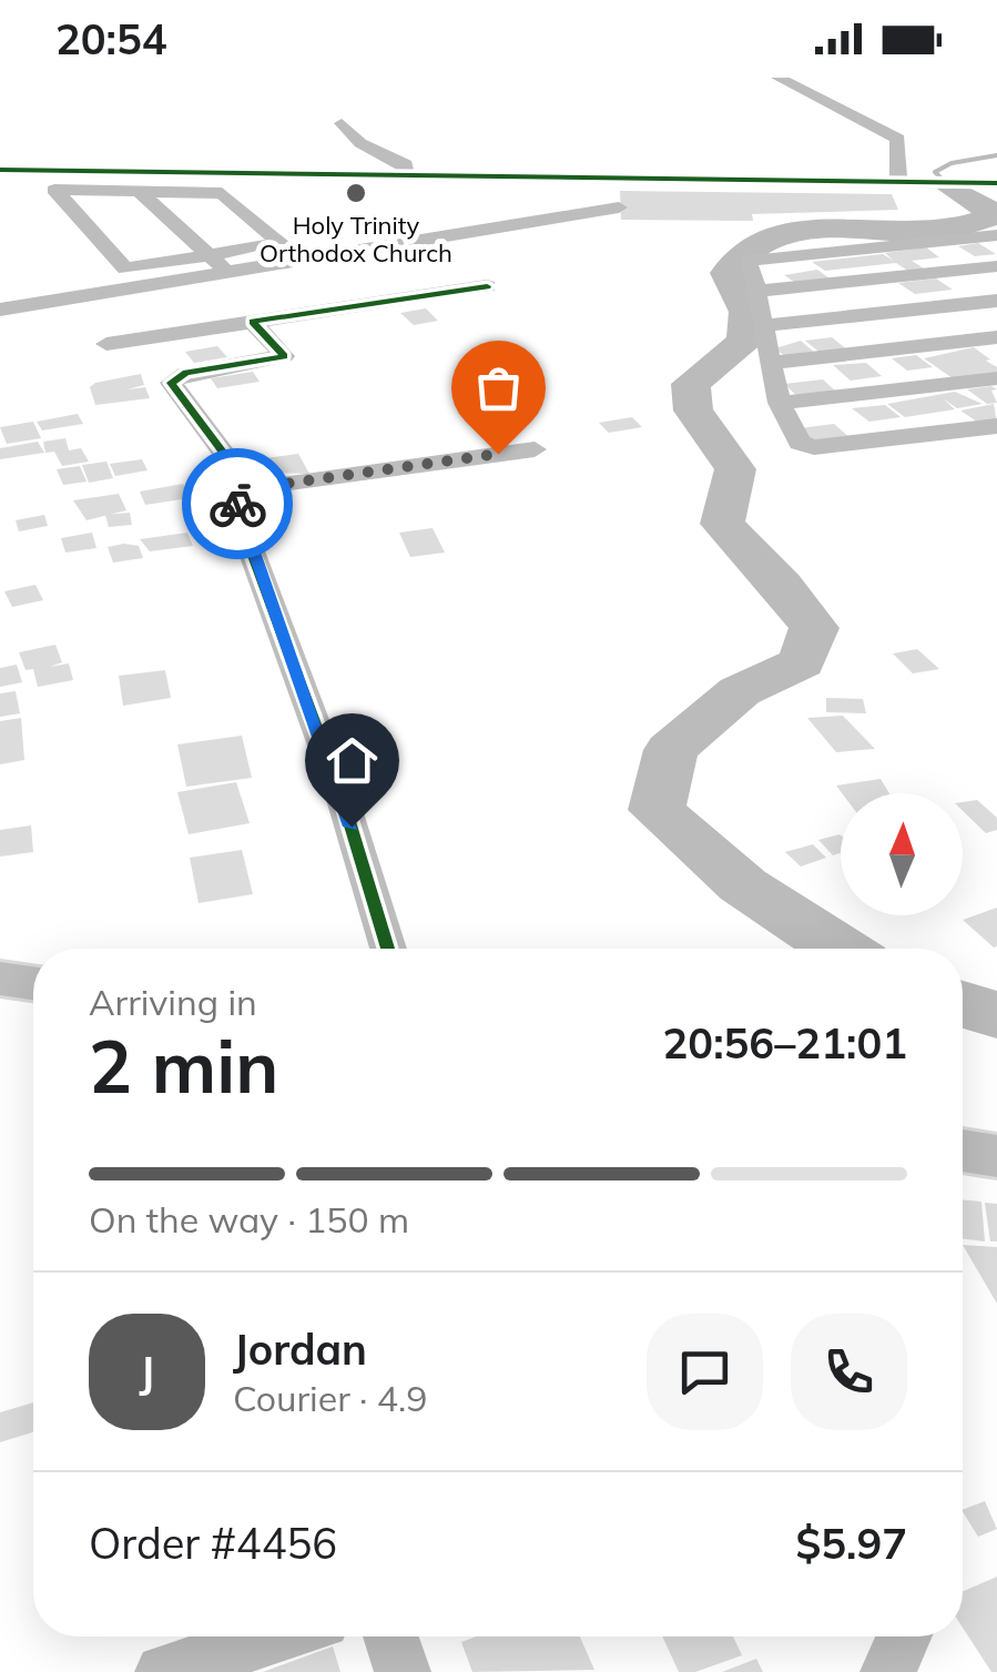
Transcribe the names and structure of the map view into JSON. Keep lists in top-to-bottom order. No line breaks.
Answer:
{"places":["Holy Trinity Orthodox Church"],"north":"top","page":{"status":"20:54","heading":["2 min","Arriving in","20:56–21:01"],"panel":["Jordan","Courier · 4.9","Order #4456","$5.97"],"bar":"On the way · 150 m","round":"J"}}
